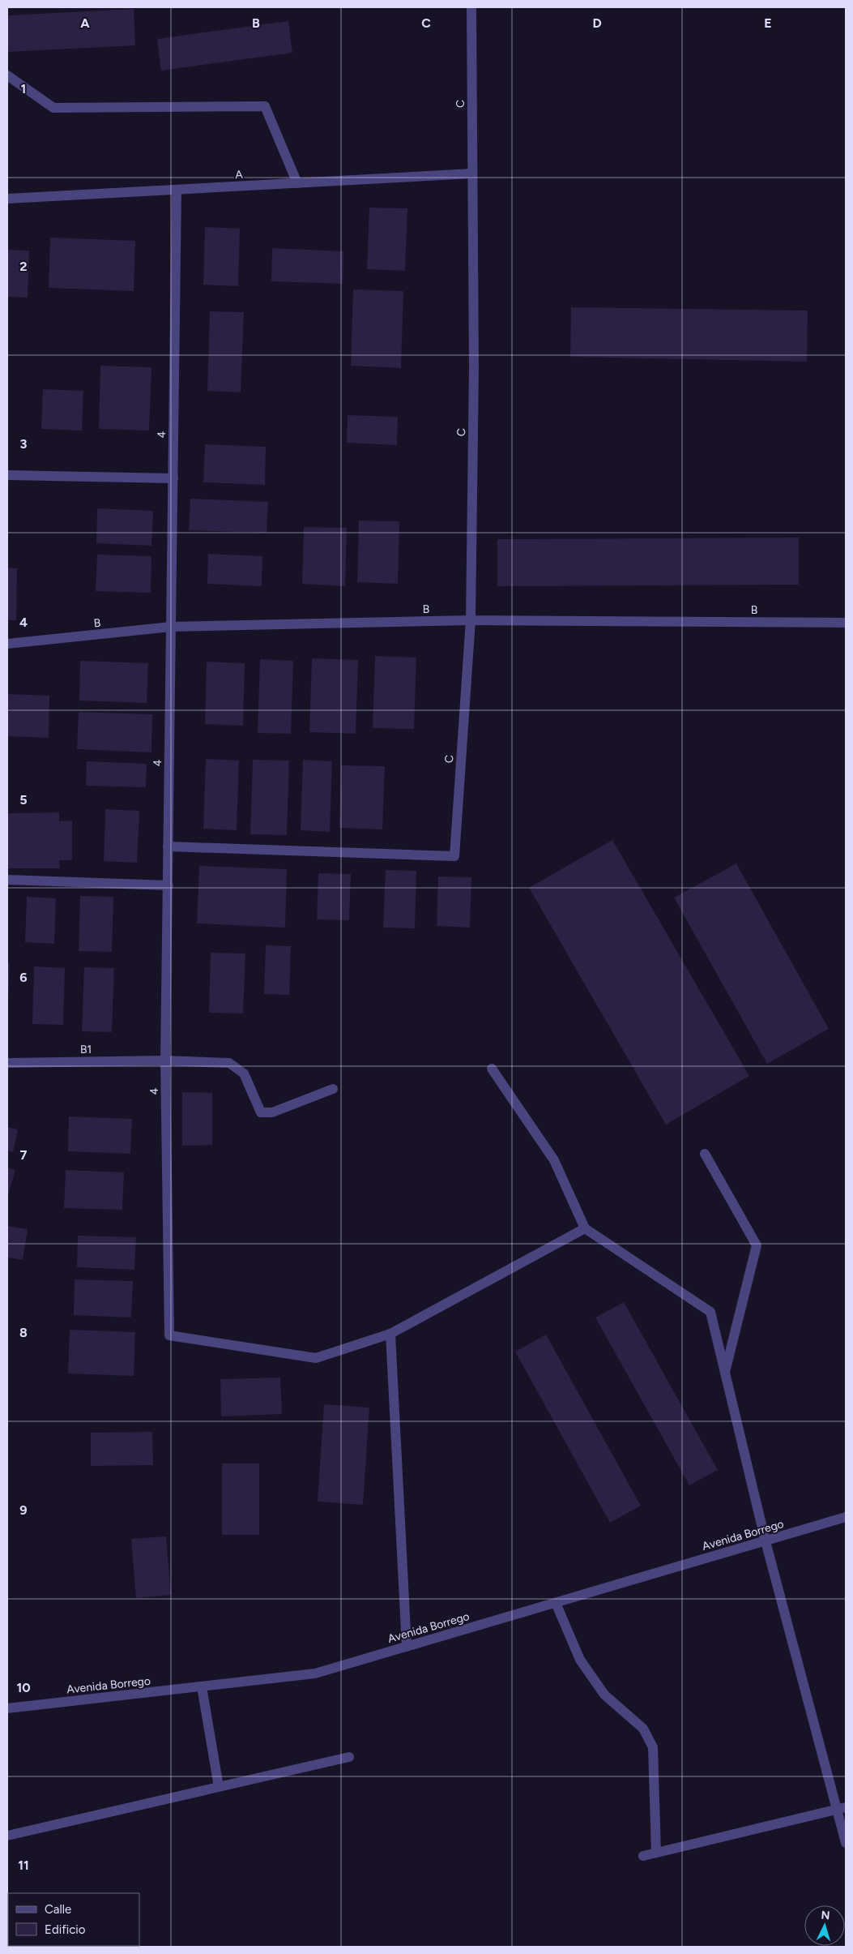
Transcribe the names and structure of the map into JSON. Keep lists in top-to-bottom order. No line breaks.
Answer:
{"streets":{"street":["C","A","4","B","B1","Avenida Borrego"]},"crossings":[["C","A"],["C","4"],["C","B"],["A","4"],["4","B"],["4","B1"]],"legend":["Calle","Edificio"],"north":"top","grid":{"columns":["A","B","C","D","E"],"rows":["1","2","3","4","5","6","7","8","9","10","11"]}}
